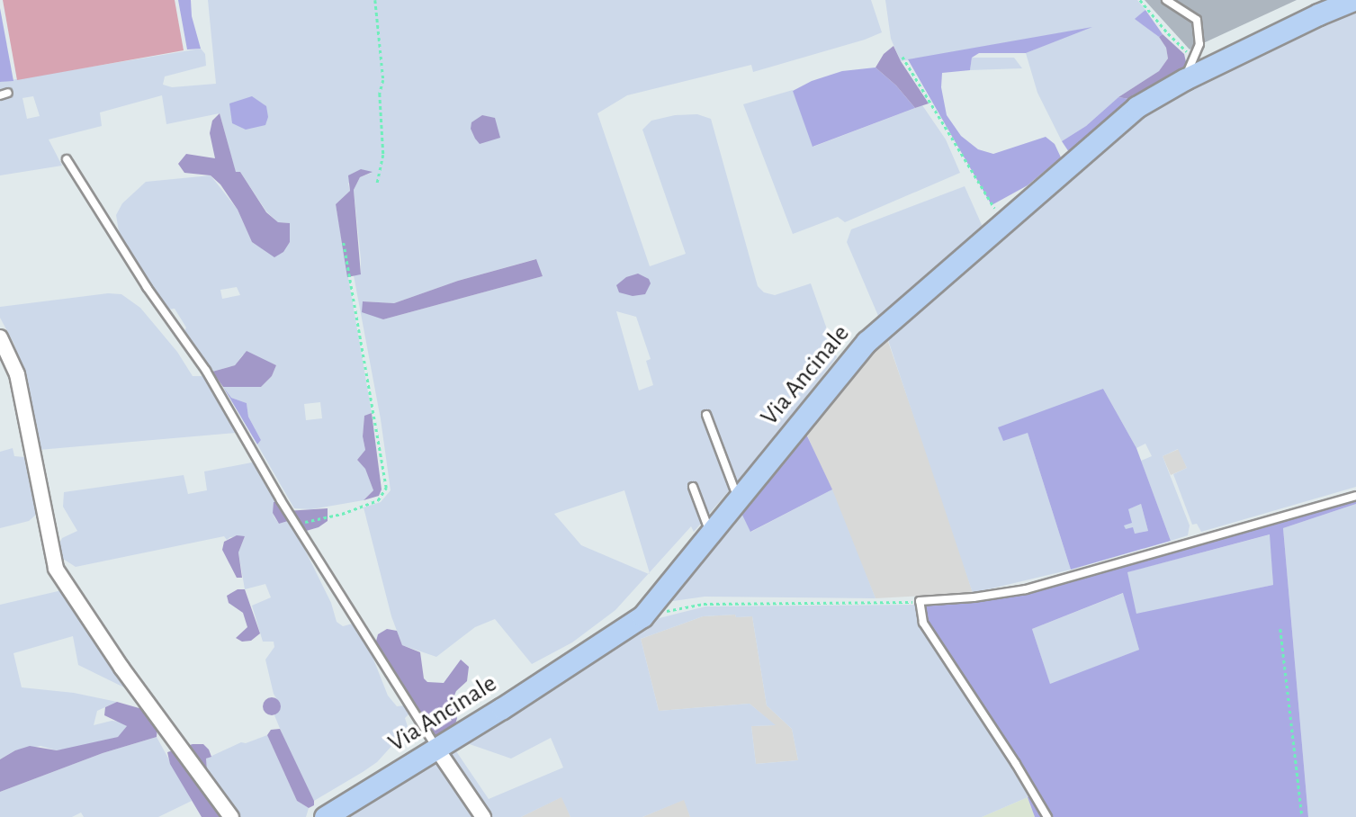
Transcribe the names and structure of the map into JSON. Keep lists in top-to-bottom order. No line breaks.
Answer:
{"streets":{"main road":["Via Ancinale"]}}
